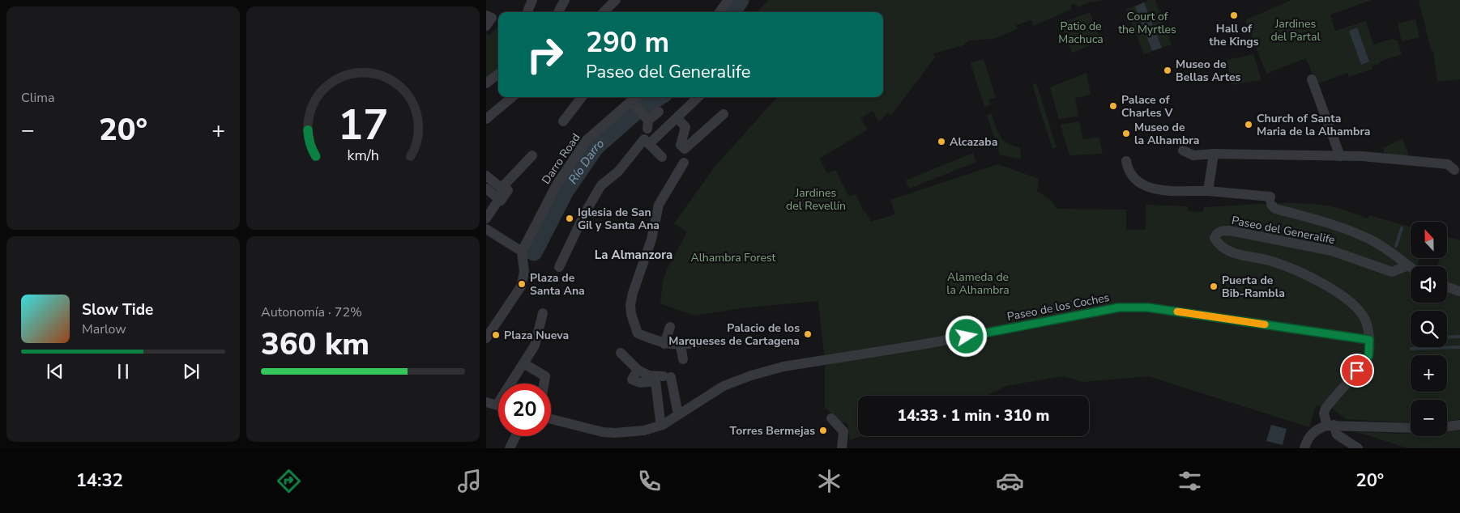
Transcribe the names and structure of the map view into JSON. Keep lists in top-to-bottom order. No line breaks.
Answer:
{"streets":{"street":["Darro Road","Paseo del Generalife","Paseo de los Coches"]},"crossings":[["Paseo del Generalife","Paseo de los Coches"]],"districts":["La Almanzora"],"water":["Río Darro"],"parks":["Court of the Myrtles","Jardines del Partal","Patio de Machuca","Jardines del Revellín","Alhambra Forest","Alameda de la Alhambra"],"places":["Hall of the Kings","Museo de Bellas Artes","Palace of Charles V","Church of Santa Maria de la Alhambra","Museo de la Alhambra","Alcazaba","Iglesia de San Gil y Santa Ana","Plaza de Santa Ana","Puerta de Bib-Rambla","Palacio de los Marqueses de Cartagena","Plaza Nueva","Torres Bermejas"],"north":"top","page":{"tile":["Clima",["Autonomía · 72%","360 km"]],"turn":["290 m","Paseo del Generalife"],"heat":["−","20°","+"],"map_buttons":["+","−"],"song":["Slow Tide","Marlow"],"limit":"20","trip":"14:33 · 1 min · 310 m","tabs":["14:32","20°"],"gauge":["17","km/h"]}}
